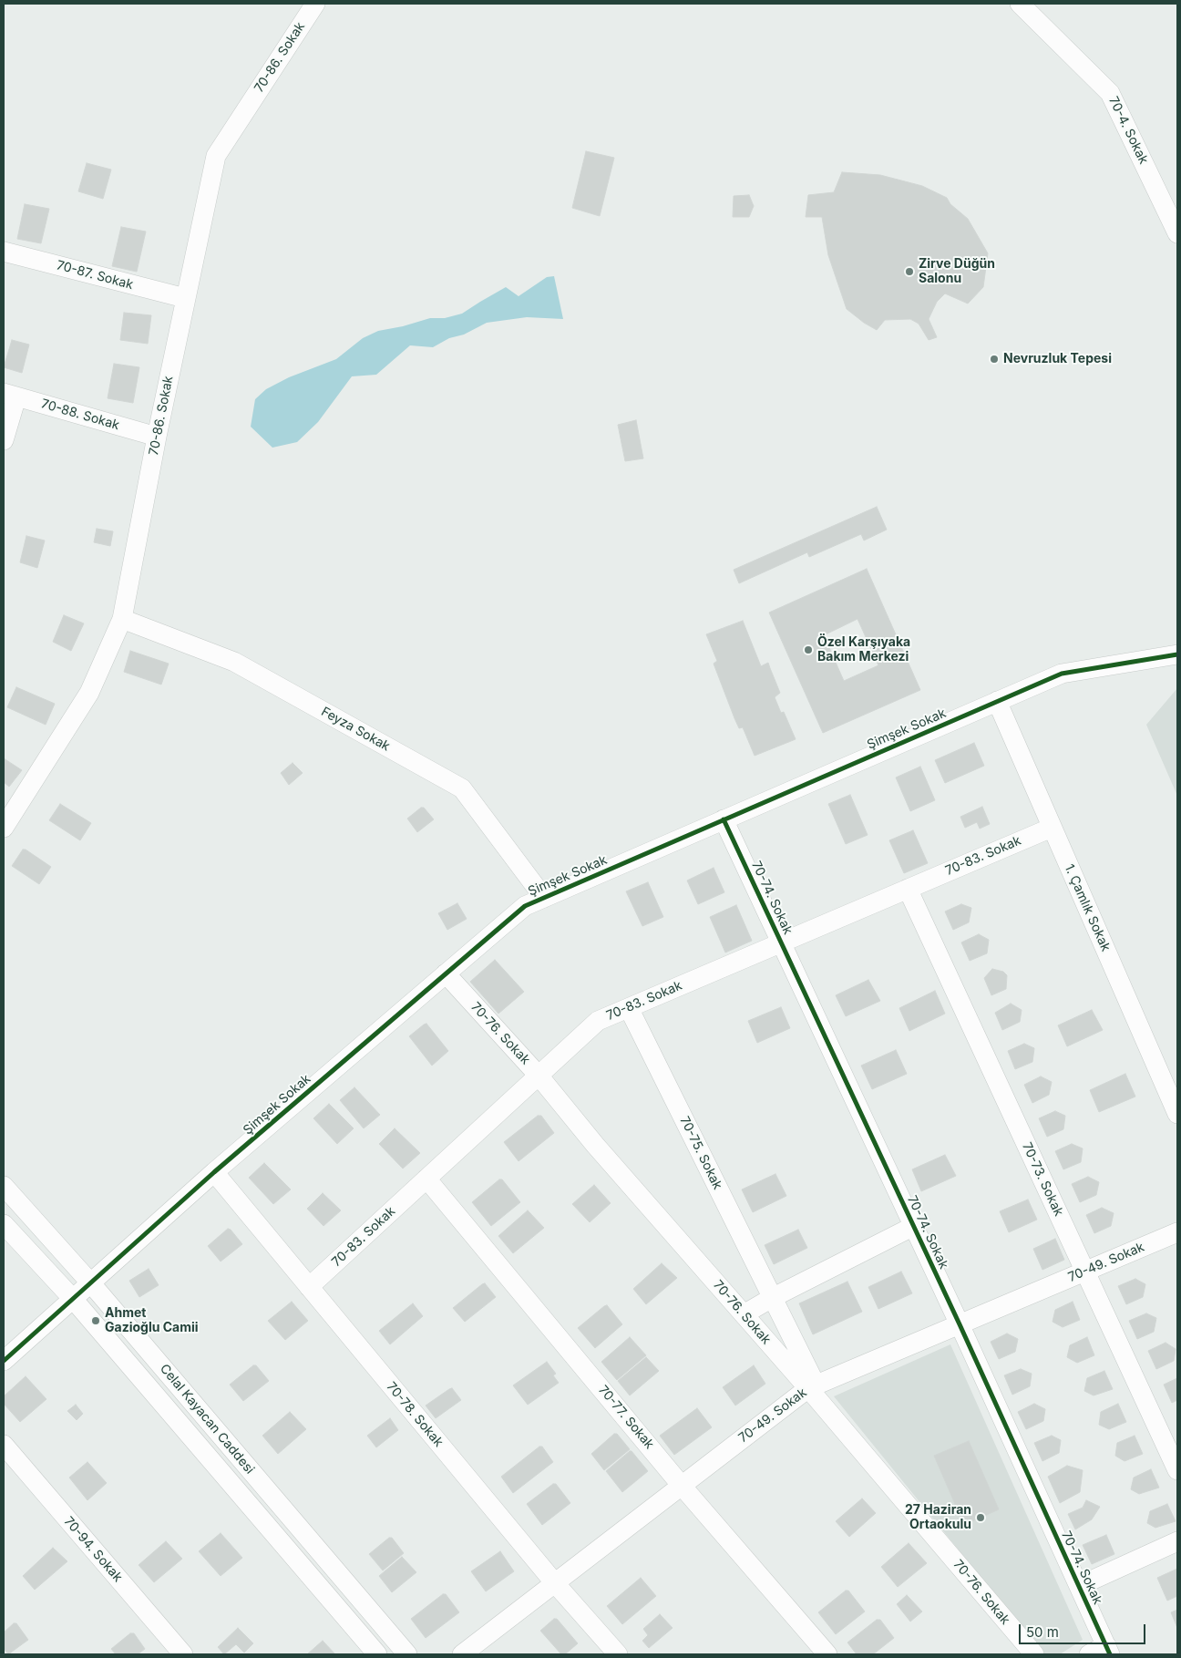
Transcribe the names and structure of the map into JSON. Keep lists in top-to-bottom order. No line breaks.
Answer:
{"streets":{"street":["70-86. Sokak","70-4. Sokak","70-87. Sokak","70-88. Sokak","Feyza Sokak","Şimşek Sokak","70-83. Sokak","70-74. Sokak","1. Çamlık Sokak","70-76. Sokak","70-75. Sokak","70-73. Sokak","70-49. Sokak","70-78. Sokak","70-77. Sokak","Celal Kayacan Caddesi","70-94. Sokak"]},"crossings":[["70-86. Sokak","70-87. Sokak"],["70-86. Sokak","70-88. Sokak"],["70-86. Sokak","Feyza Sokak"],["Feyza Sokak","Şimşek Sokak"],["Şimşek Sokak","70-74. Sokak"],["Şimşek Sokak","1. Çamlık Sokak"],["Şimşek Sokak","70-76. Sokak"],["Şimşek Sokak","70-78. Sokak"],["Şimşek Sokak","Celal Kayacan Caddesi"],["70-83. Sokak","70-74. Sokak"],["70-83. Sokak","1. Çamlık Sokak"],["70-83. Sokak","70-76. Sokak"],["70-83. Sokak","70-75. Sokak"],["70-83. Sokak","70-73. Sokak"],["70-83. Sokak","70-78. Sokak"],["70-83. Sokak","70-77. Sokak"],["70-74. Sokak","70-49. Sokak"],["70-76. Sokak","70-75. Sokak"],["70-76. Sokak","70-49. Sokak"],["70-75. Sokak","70-49. Sokak"],["70-73. Sokak","70-49. Sokak"],["70-49. Sokak","70-78. Sokak"],["70-49. Sokak","70-77. Sokak"]],"places":["Zirve Düğün Salonu","Nevruzluk Tepesi","Özel Karşıyaka Bakım Merkezi","Ahmet Gazioğlu Camii","27 Haziran Ortaokulu"],"scale_bar":"50 m"}
